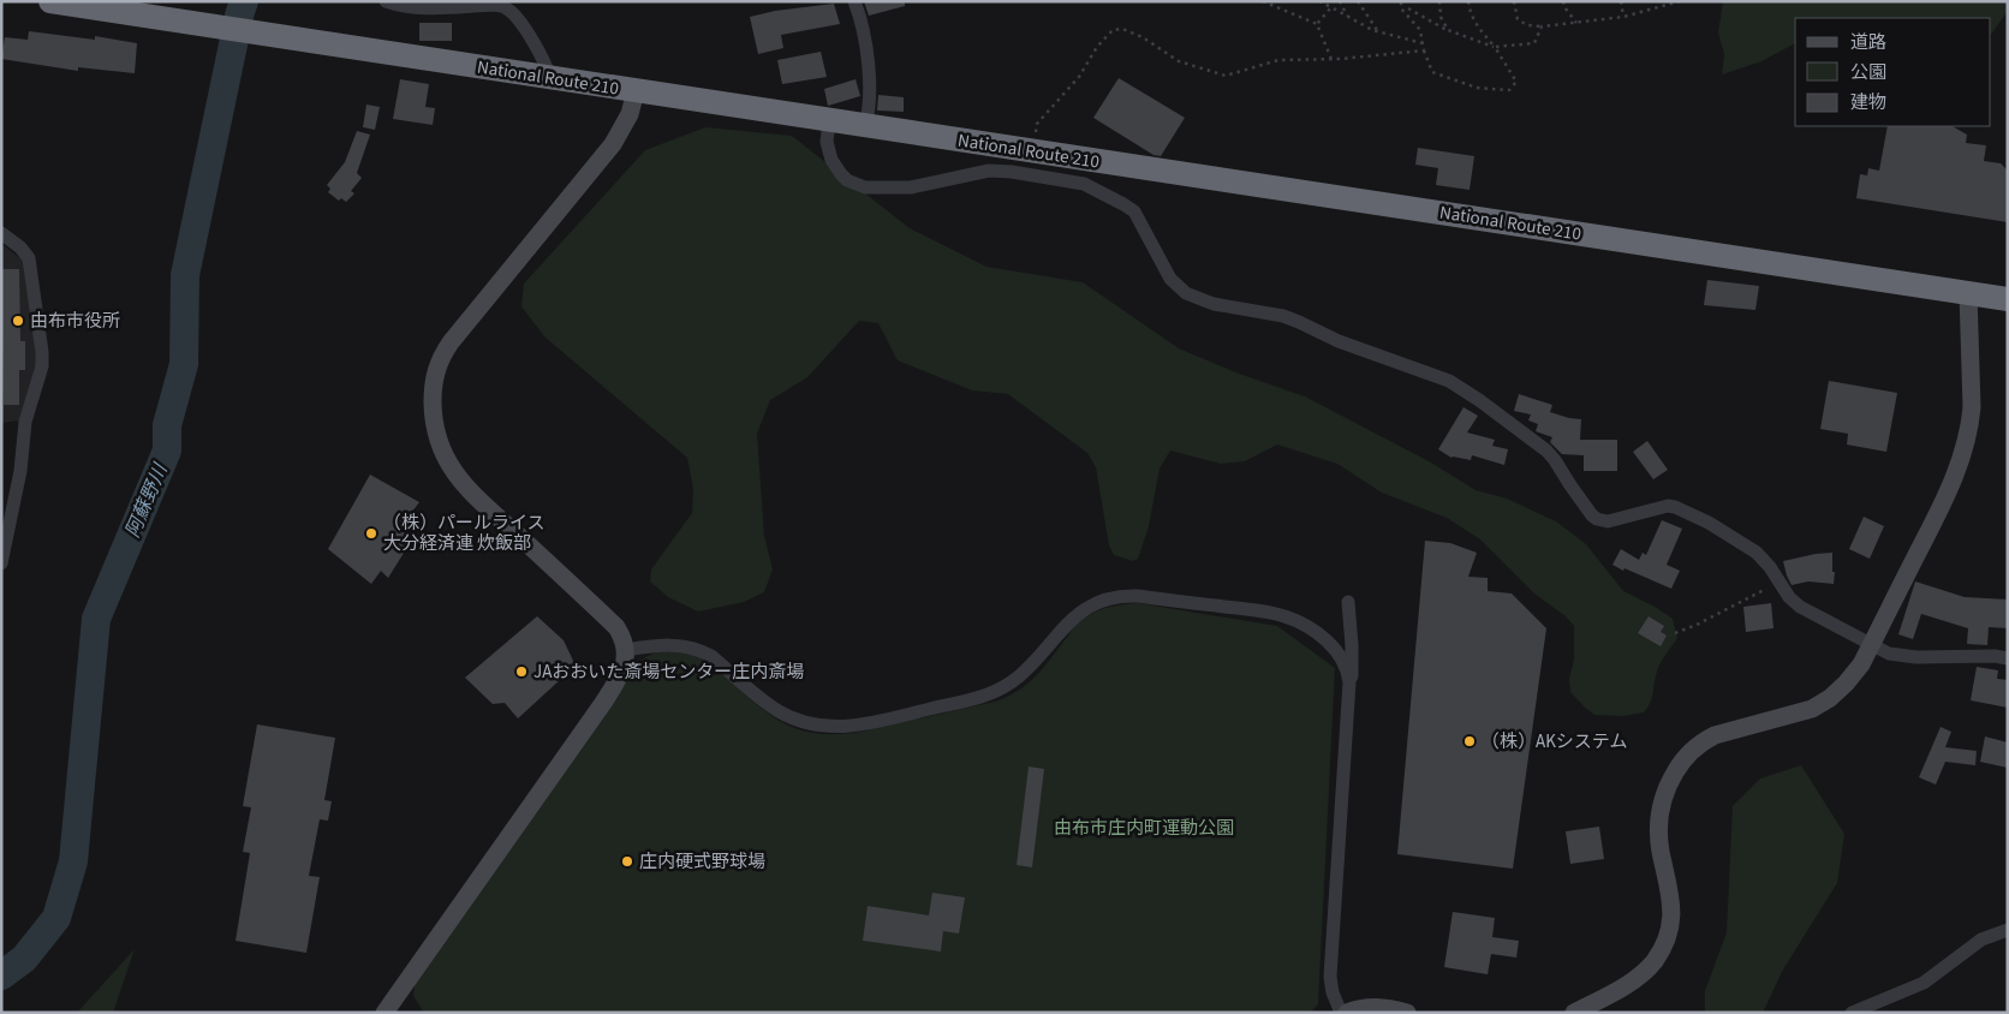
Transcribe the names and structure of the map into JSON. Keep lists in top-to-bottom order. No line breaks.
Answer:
{"streets":{"highway":["National Route 210"]},"water":["阿蘇野川"],"parks":["由布市庄内町運動公園"],"places":["由布市役所","（株）パールライス 大分経済連 炊飯部","JAおおいた斎場センター庄内斎場","（株）AKシステム","庄内硬式野球場"],"legend":["道路","公園","建物"]}
